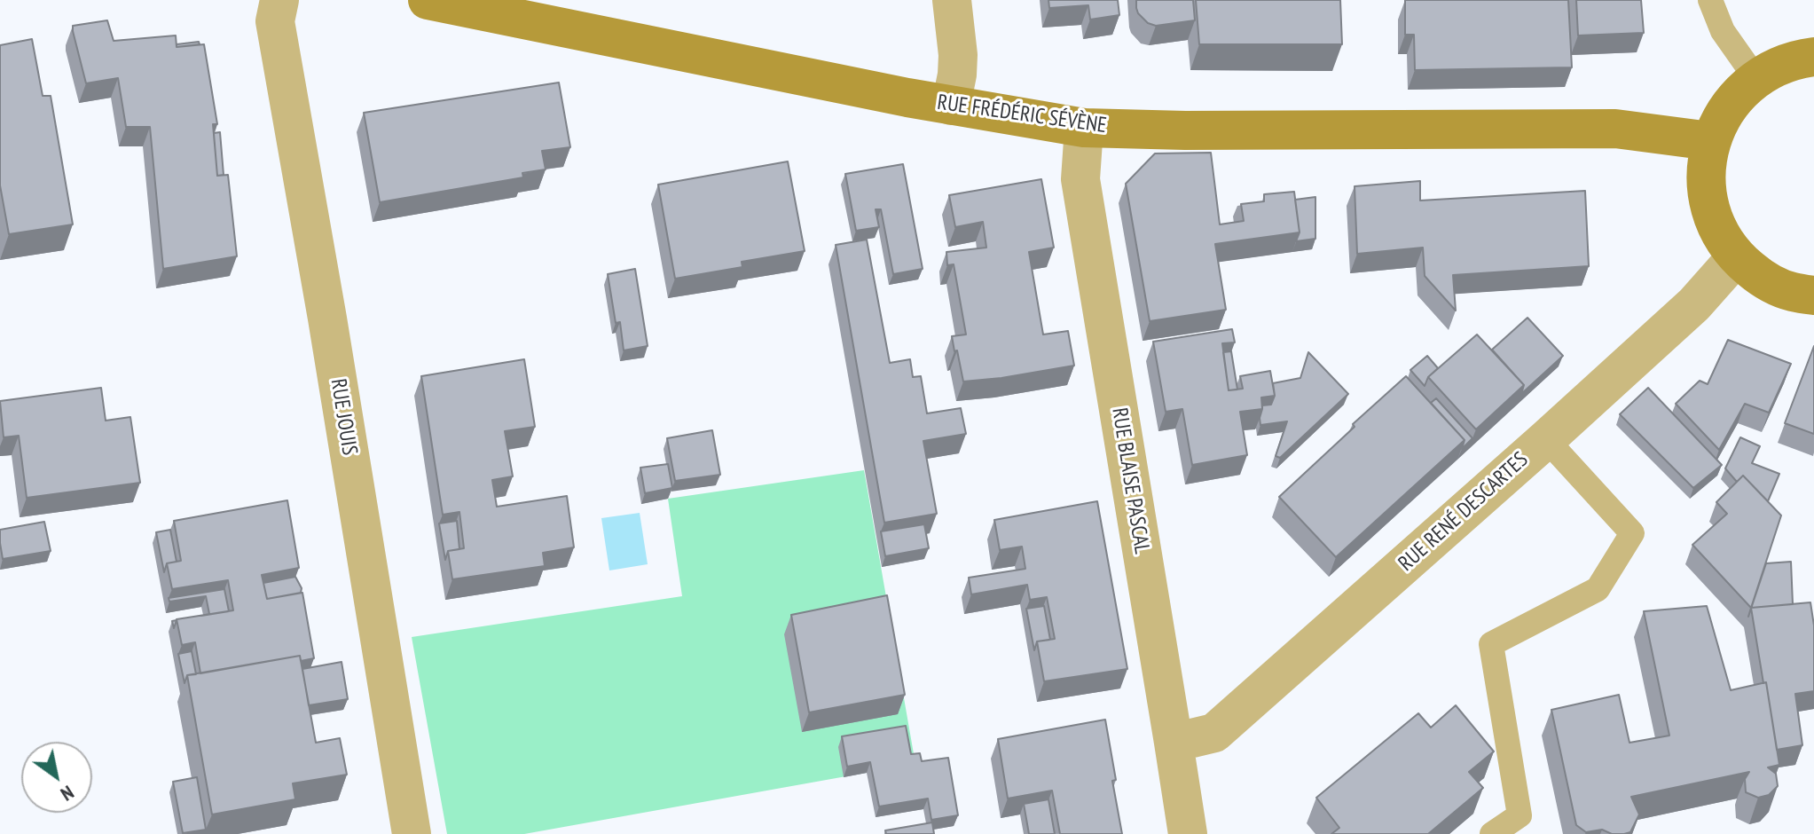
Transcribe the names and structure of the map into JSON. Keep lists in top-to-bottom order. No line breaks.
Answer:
{"streets":{"street":["RUE FRÉDÉRIC SÉVÈNE","RUE JOUIS","RUE BLAISE PASCAL","RUE RENÉ DESCARTES"]},"crossings":[["RUE FRÉDÉRIC SÉVÈNE","RUE BLAISE PASCAL"],["RUE BLAISE PASCAL","RUE RENÉ DESCARTES"]],"north":"bottom right"}
